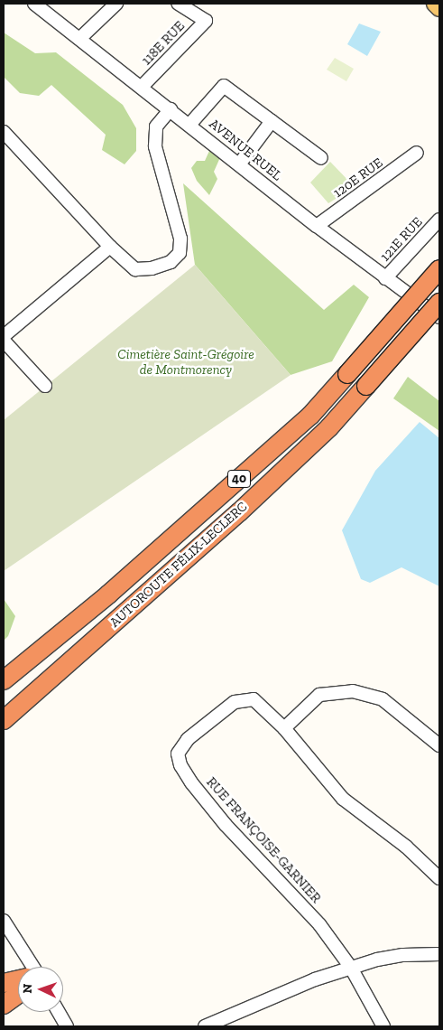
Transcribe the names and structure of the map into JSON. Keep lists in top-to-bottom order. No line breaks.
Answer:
{"streets":{"highway":["40","AUTOROUTE FÉLIX-LECLERC"],"street":["118E RUE","AVENUE RUEL","120E RUE","121E RUE","RUE FRANÇOISE-GARNIER"]},"crossings":[["118E RUE","AVENUE RUEL"],["AVENUE RUEL","120E RUE"],["AVENUE RUEL","121E RUE"]],"parks":["Cimetière Saint-Grégoire de Montmorency"],"north":"left"}
